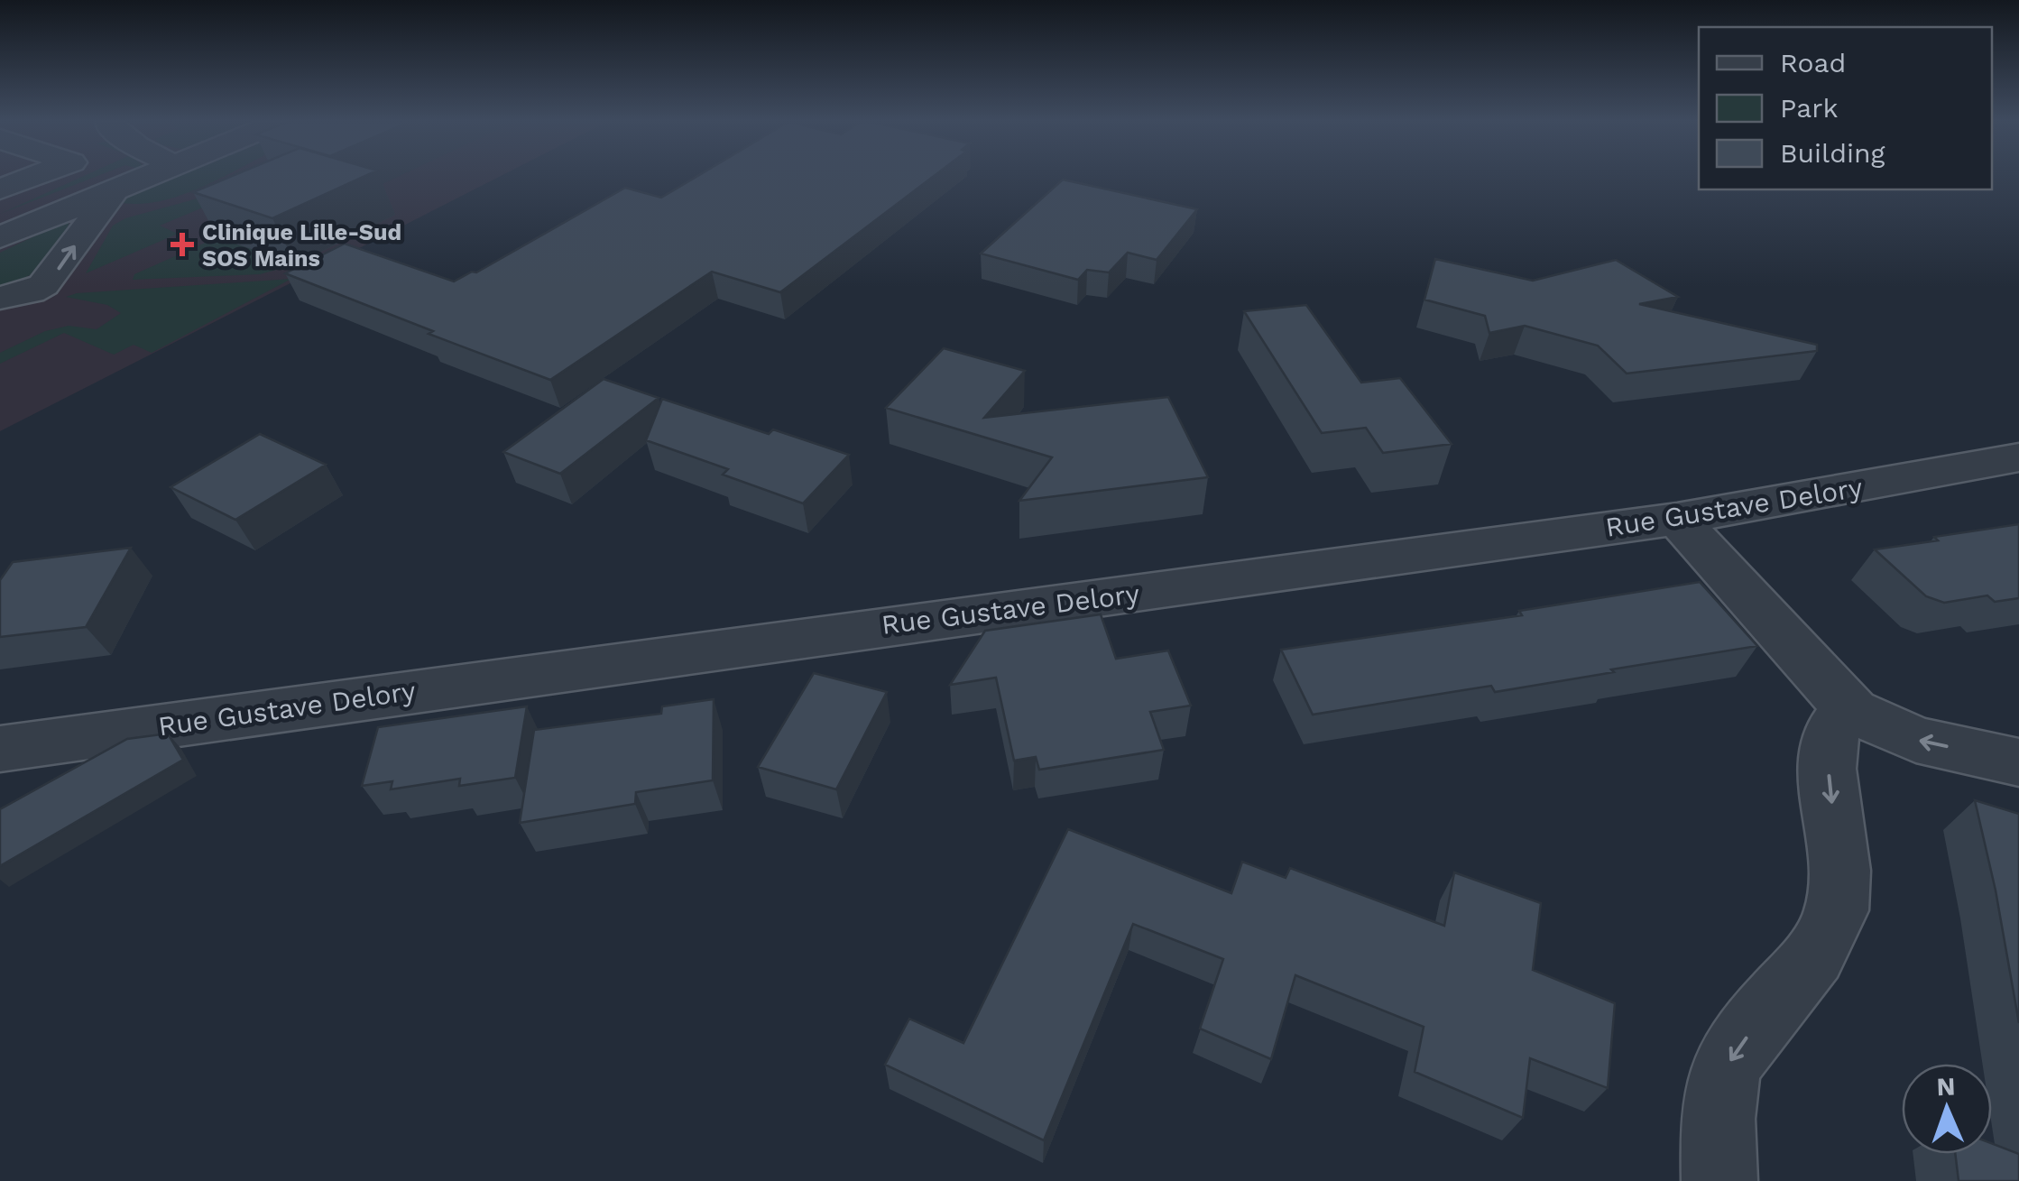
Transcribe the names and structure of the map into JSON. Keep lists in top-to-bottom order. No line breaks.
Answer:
{"streets":{"street":["Rue Gustave Delory"]},"places":{"health":["Clinique Lille-Sud SOS Mains"]},"legend":["Road","Park","Building"],"north":"top"}
